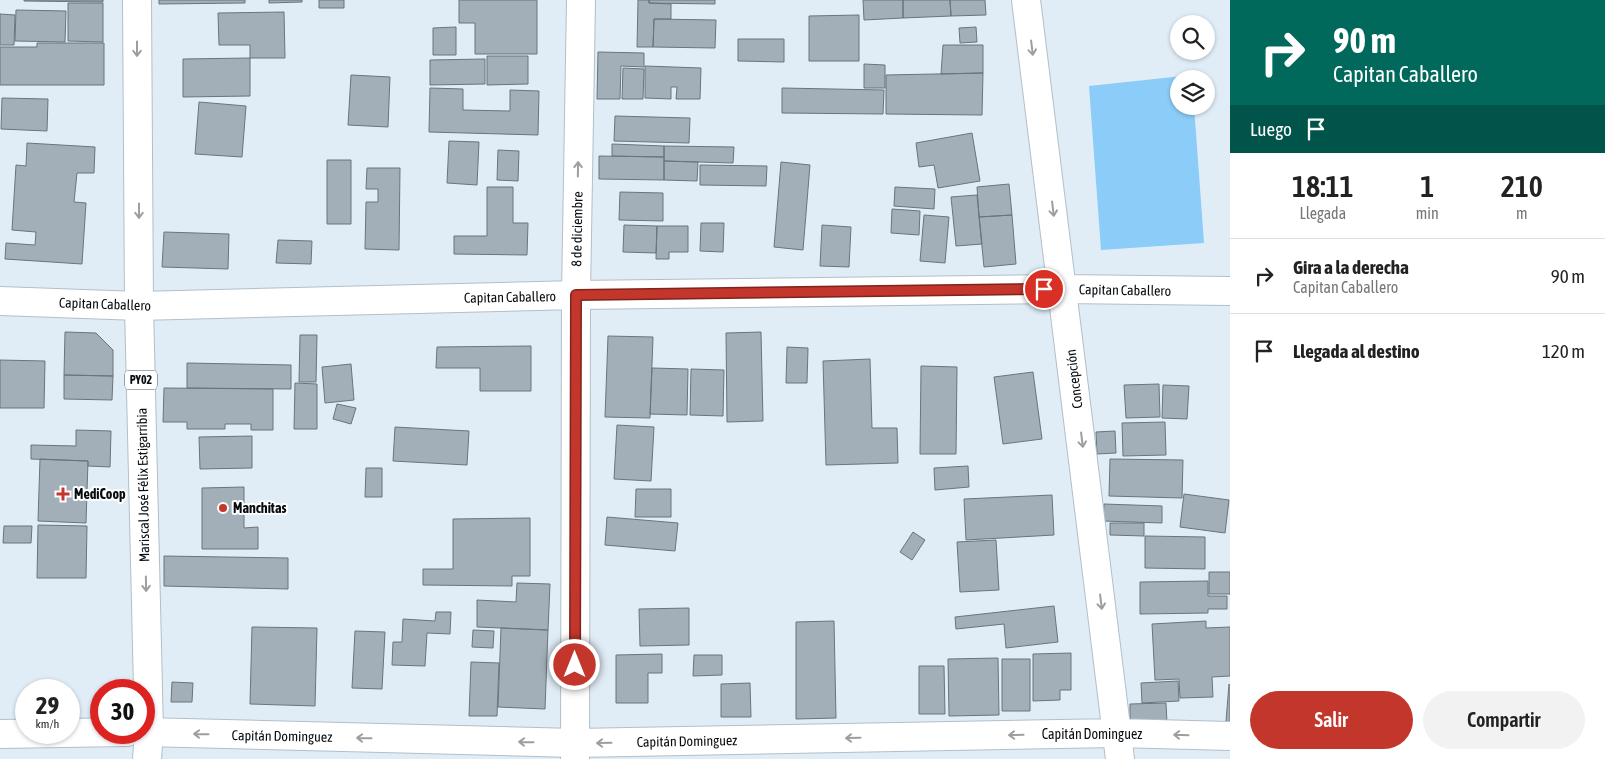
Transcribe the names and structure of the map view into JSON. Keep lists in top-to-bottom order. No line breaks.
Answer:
{"streets":{"street":["8 de diciembre","Capitan Caballero","Concepción","PY02","Mariscal José Félix Estigarribia","Capitán Dominguez"]},"crossings":[["8 de diciembre","Capitan Caballero"],["8 de diciembre","Capitán Dominguez"],["Capitan Caballero","Concepción"],["Capitan Caballero","Mariscal José Félix Estigarribia"],["Concepción","Capitán Dominguez"]],"one_way":["8 de diciembre","Concepción","Mariscal José Félix Estigarribia","Capitán Dominguez"],"places":{"health":["MediCoop"],"other":["Manchitas"]},"page":{"turn":["90 m","Capitan Caballero"],"then":"Luego","eta":["18:11","Llegada","1","min","210","m"],"list":[{"name":"Gira a la derecha","note":"Capitan Caballero","value":"90 m"},{"name":"Llegada al destino","value":"120 m"}],"speed":"29 km/h","limit":"30","buttons":["Salir","Compartir"]}}
